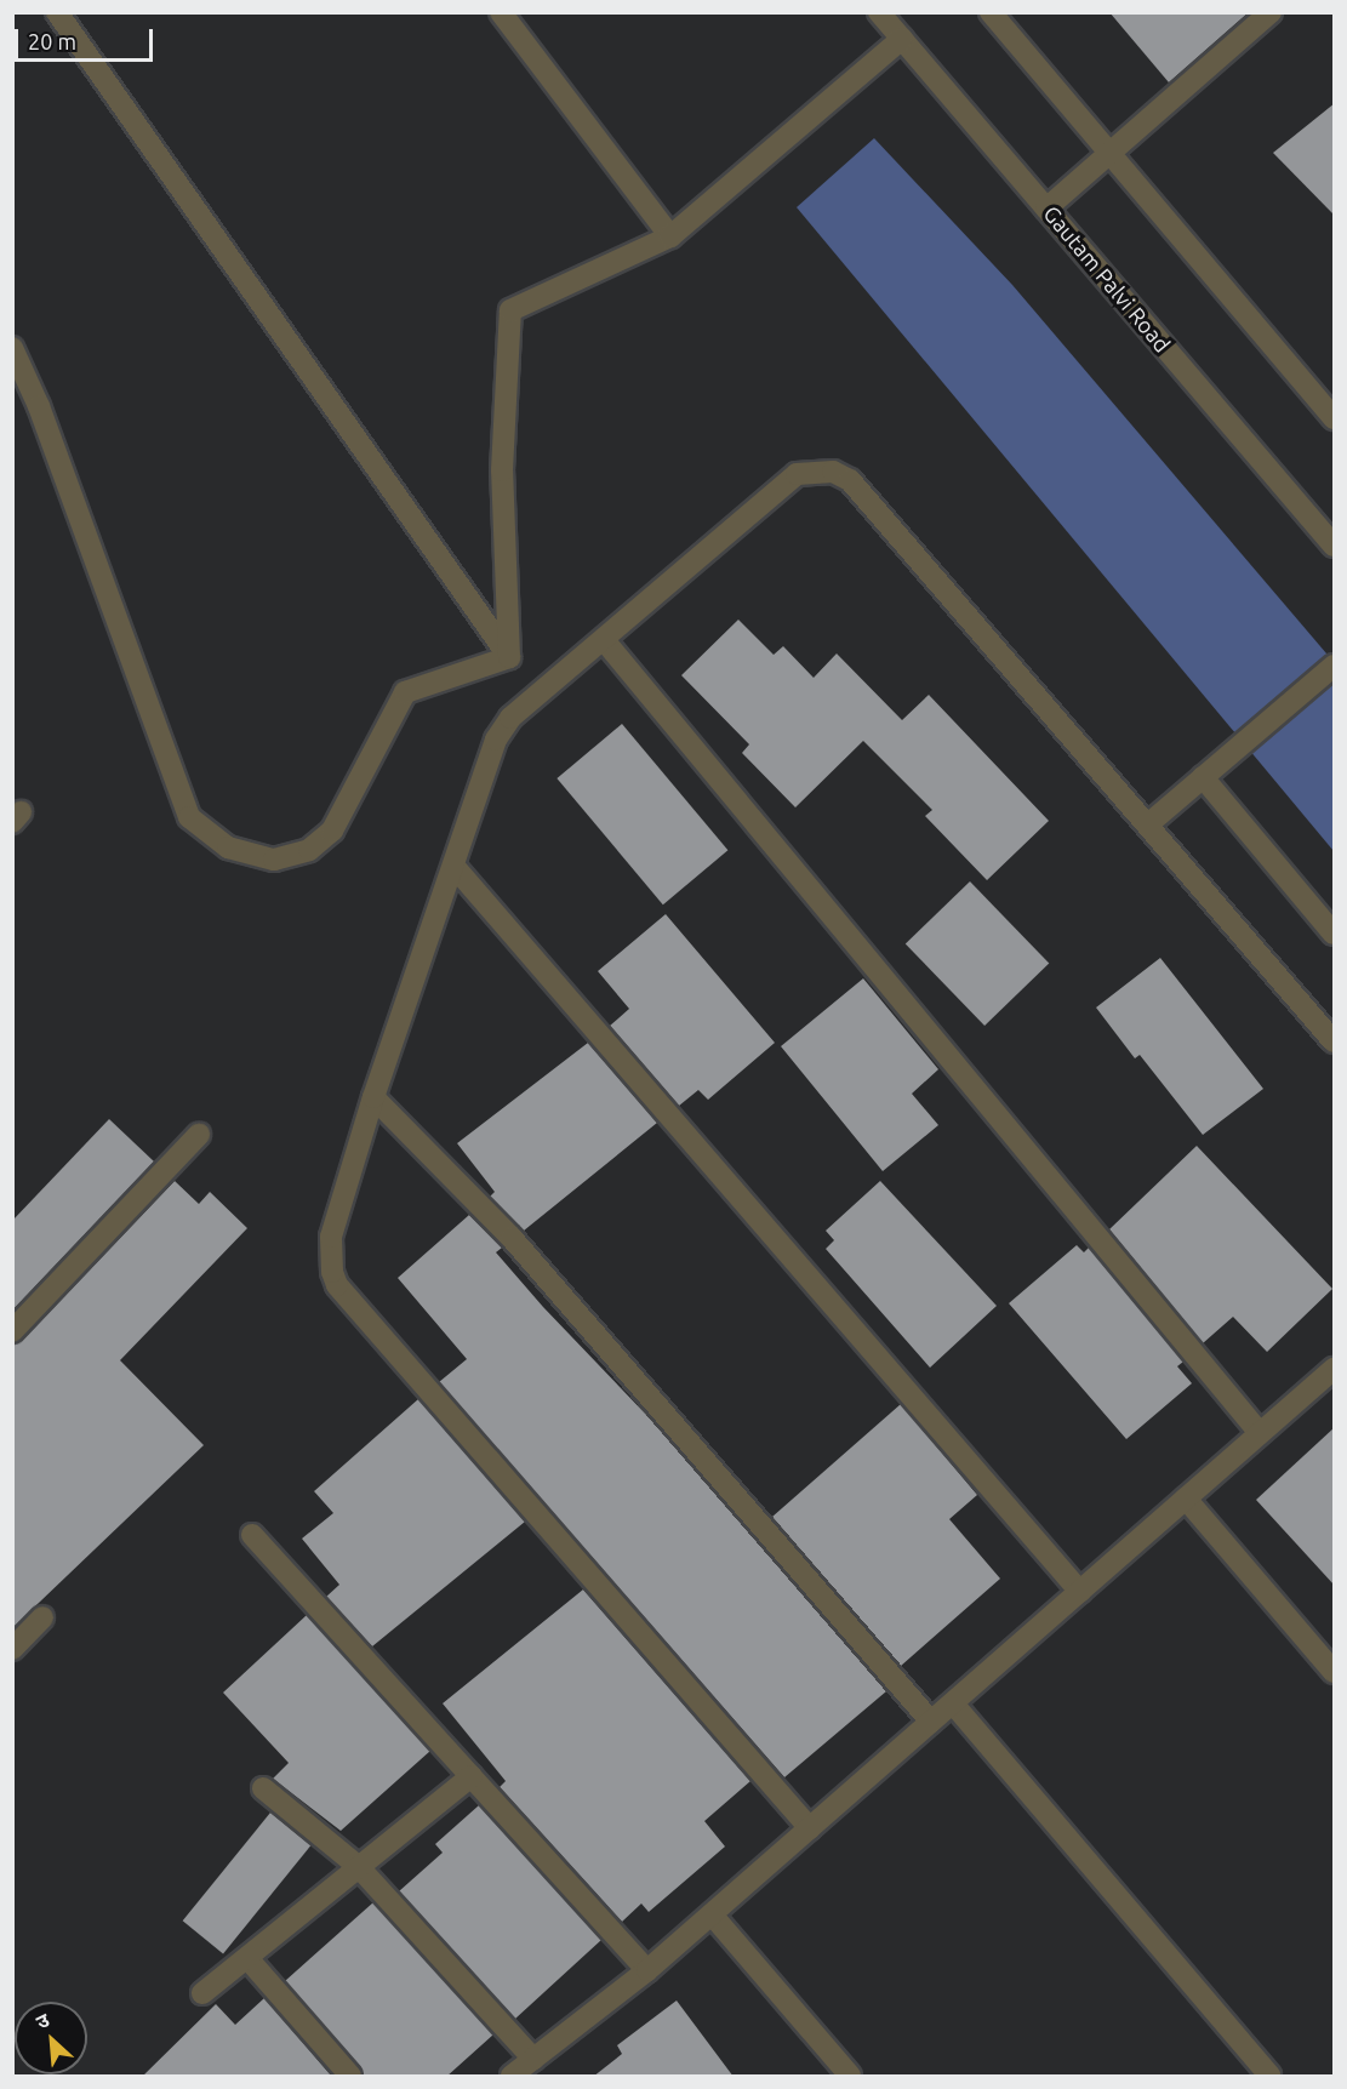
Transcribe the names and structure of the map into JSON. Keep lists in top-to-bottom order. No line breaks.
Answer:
{"streets":{"street":["Gautam Palvi Road"]},"scale_bar":"20 m","north":"top left"}
